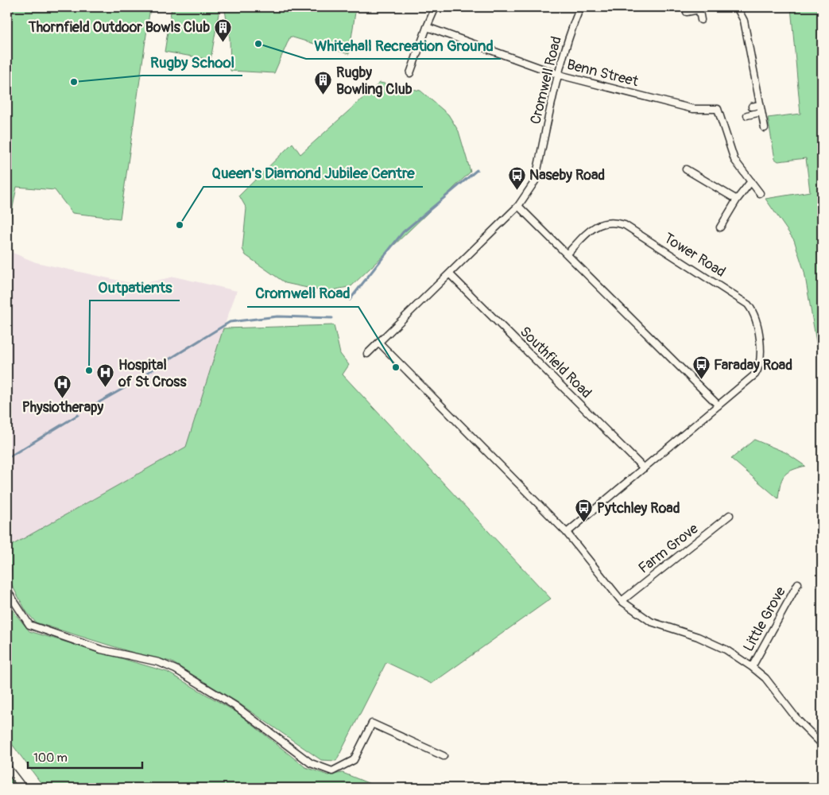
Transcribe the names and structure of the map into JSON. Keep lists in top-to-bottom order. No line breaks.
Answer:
{"streets":{"street":["Benn Street","Cromwell Road","Tower Road","Southfield Road","Farm Grove","Little Grove"]},"crossings":[["Benn Street","Cromwell Road"],["Cromwell Road","Southfield Road"]],"places":{"building":["Thornfield Outdoor Bowls Club","Rugby Bowling Club"],"other":["Whitehall Recreation Ground","Rugby School","Queen's Diamond Jubilee Centre","Cromwell Road","Outpatients"],"bus stop":["Naseby Road","Faraday Road","Pytchley Road"],"hospital":["Hospital of St Cross","Physiotherapy"]},"scale_bar":"100 m"}
